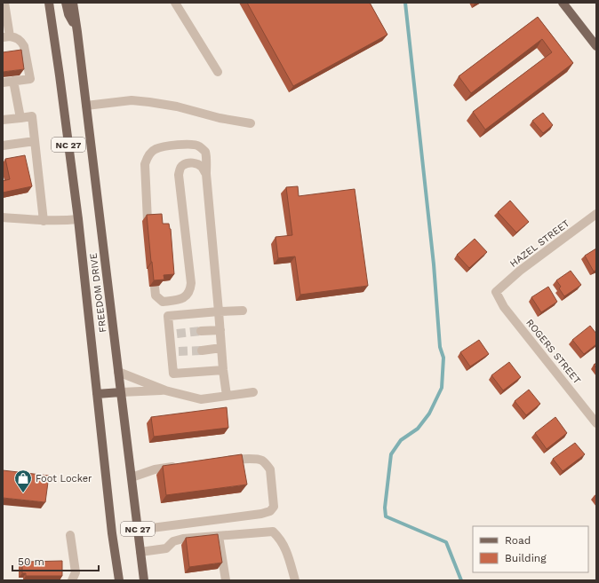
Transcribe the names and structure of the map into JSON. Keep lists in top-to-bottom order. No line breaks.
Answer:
{"streets":{"main road":["NC 27","FREEDOM DRIVE"],"street":["HAZEL STREET","ROGERS STREET"]},"crossings":[["HAZEL STREET","ROGERS STREET"]],"places":{"shop":["Foot Locker"]},"legend":["Road","Building"],"scale_bar":"50 m"}
